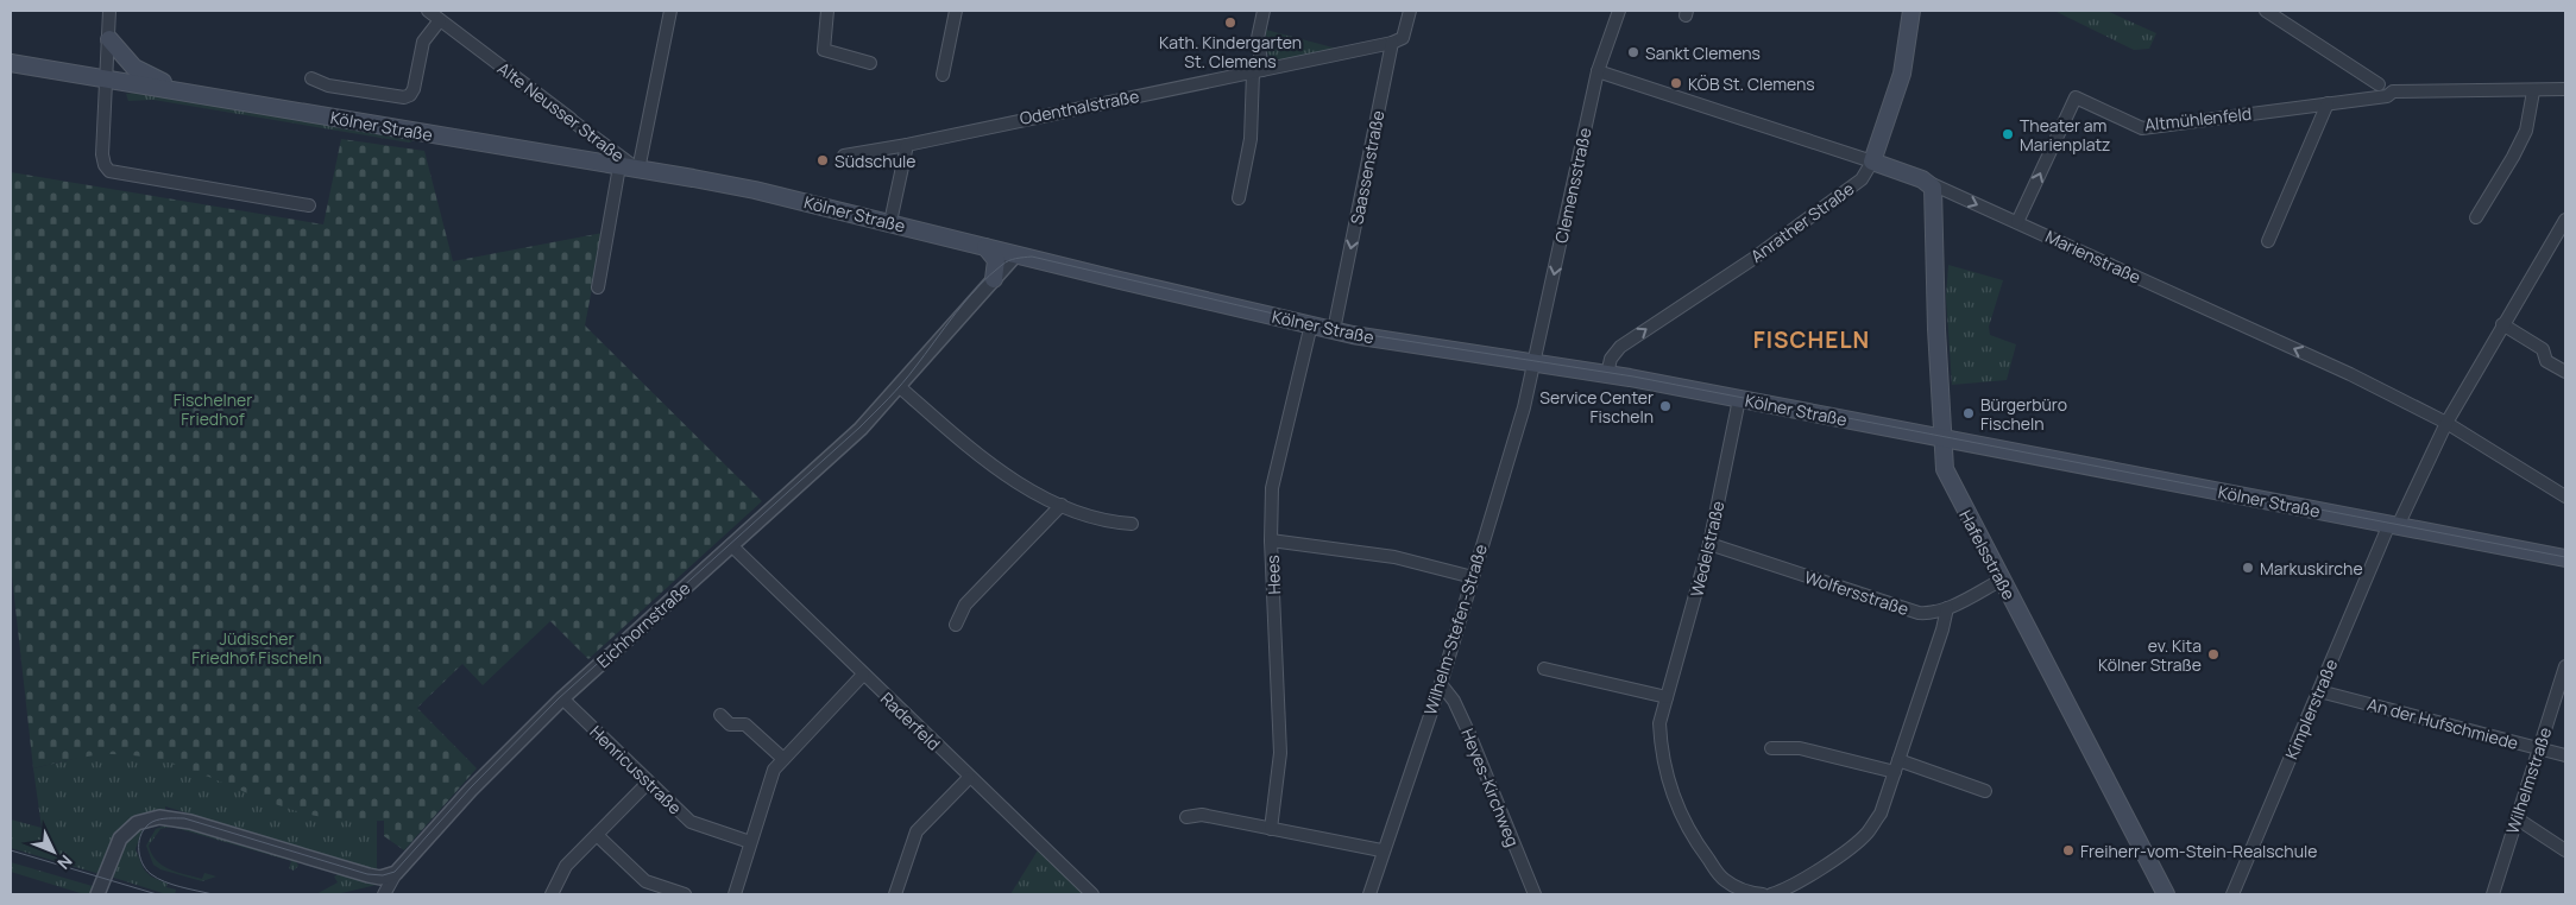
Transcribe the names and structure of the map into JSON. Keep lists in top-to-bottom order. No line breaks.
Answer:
{"streets":{"main road":["Kölner Straße","Anrather Straße","Marienstraße","Hafelsstraße"],"street":["Odenthalstraße","Alte Neusser Straße","Altmühlenfeld","Saassenstraße","Clemensstraße","Wedelstraße","Hees","Wolfersstraße","Eichhornstraße","Wilhelm-Stefen-Straße","Kimplerstraße","Raderfeld","An der Hufschmiede","Henricusstraße","Wilhelmstraße","Heyes-Kirchweg"]},"crossings":[["Odenthalstraße","Saassenstraße"],["Alte Neusser Straße","Kölner Straße"],["Altmühlenfeld","Marienstraße"],["Kölner Straße","Saassenstraße"],["Kölner Straße","Clemensstraße"],["Kölner Straße","Anrather Straße"],["Kölner Straße","Wedelstraße"],["Kölner Straße","Hafelsstraße"],["Kölner Straße","Hees"],["Kölner Straße","Eichhornstraße"],["Kölner Straße","Wilhelm-Stefen-Straße"],["Kölner Straße","Kimplerstraße"],["Clemensstraße","Marienstraße"],["Clemensstraße","Wilhelm-Stefen-Straße"],["Anrather Straße","Marienstraße"],["Marienstraße","Hafelsstraße"],["Marienstraße","Kimplerstraße"],["Wedelstraße","Wolfersstraße"],["Hafelsstraße","Wolfersstraße"],["Eichhornstraße","Raderfeld"],["Eichhornstraße","Henricusstraße"],["Wilhelm-Stefen-Straße","Heyes-Kirchweg"],["Kimplerstraße","An der Hufschmiede"],["An der Hufschmiede","Wilhelmstraße"]],"one_way":["Altmühlenfeld","Saassenstraße","Clemensstraße","Anrather Straße"],"districts":["FISCHELN"],"parks":["Fischelner Friedhof","Jüdischer Friedhof Fischeln"],"places":["Kath. Kindergarten St. Clemens","Sankt Clemens","KÖB St. Clemens","Theater am Marienplatz","Südschule","Service Center Fischeln","Bürgerbüro Fischeln","Markuskirche","ev. Kita Kölner Straße","Freiherr-vom-Stein-Realschule"],"north":"bottom right"}
